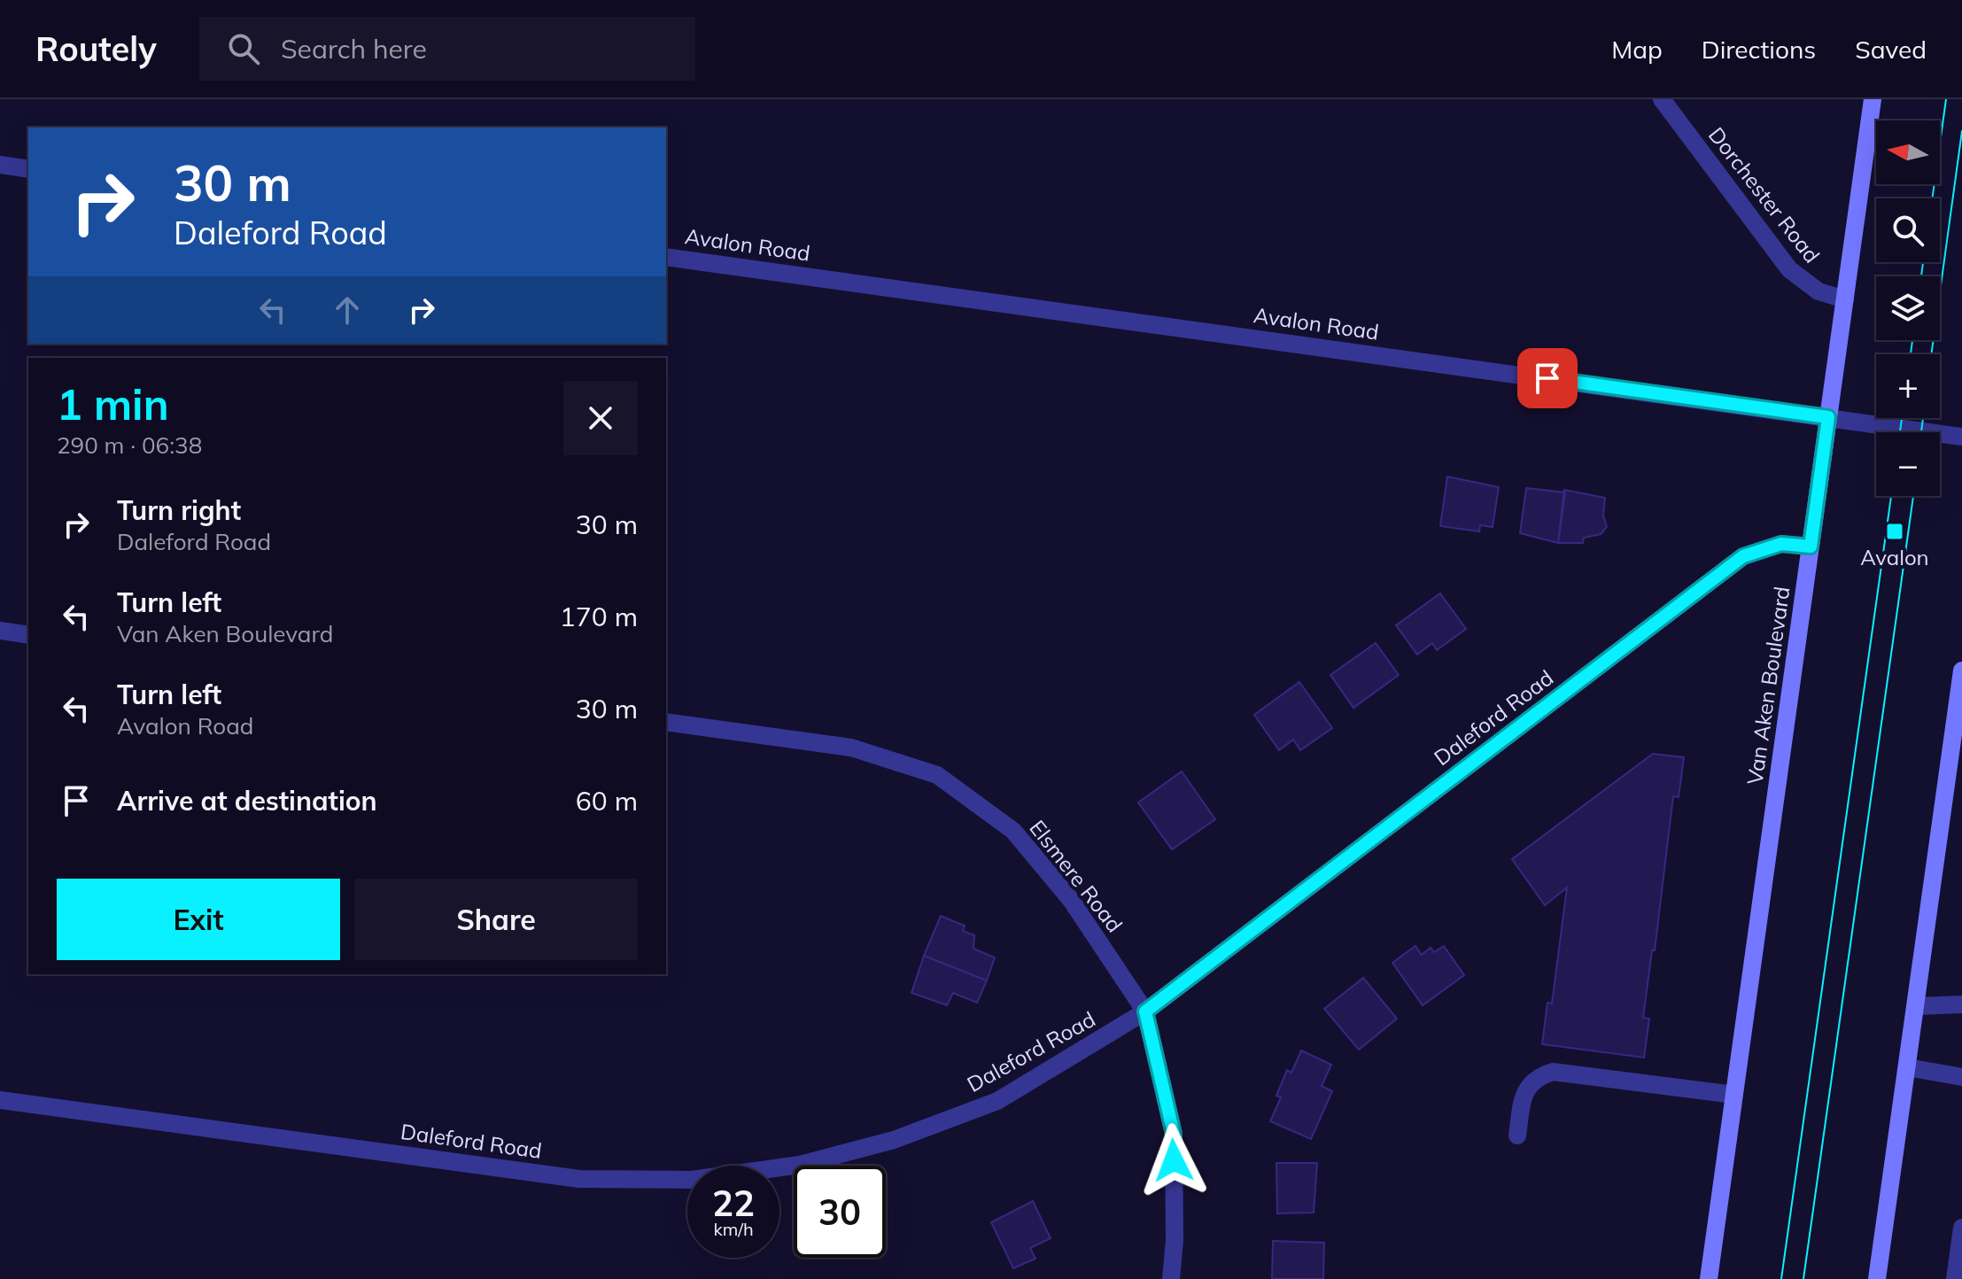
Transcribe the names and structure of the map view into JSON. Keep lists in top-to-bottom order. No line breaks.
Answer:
{"streets":{"main road":["Van Aken Boulevard"],"street":["Dorchester Road","Avalon Road","Daleford Road","Elsmere Road"]},"crossings":[["Dorchester Road","Van Aken Boulevard"],["Avalon Road","Van Aken Boulevard"],["Van Aken Boulevard","Daleford Road"],["Daleford Road","Elsmere Road"]],"places":{"transit":["Avalon"]},"north":"left","page":{"header":"Routely","search":"Search here","nav":["Map","Directions","Saved"],"map_buttons":["+","−"],"turn":["30 m","Daleford Road"],"heading":["1 min","290 m · 06:38"],"list":[{"name":"Turn right","note":"Daleford Road","value":"30 m"},{"name":"Turn left","note":"Van Aken Boulevard","value":"170 m"},{"name":"Turn left","note":"Avalon Road","value":"30 m"},{"name":"Arrive at destination","value":"60 m"}],"buttons":["Exit","Share"],"speed":"22 km/h","limit":"30"}}
